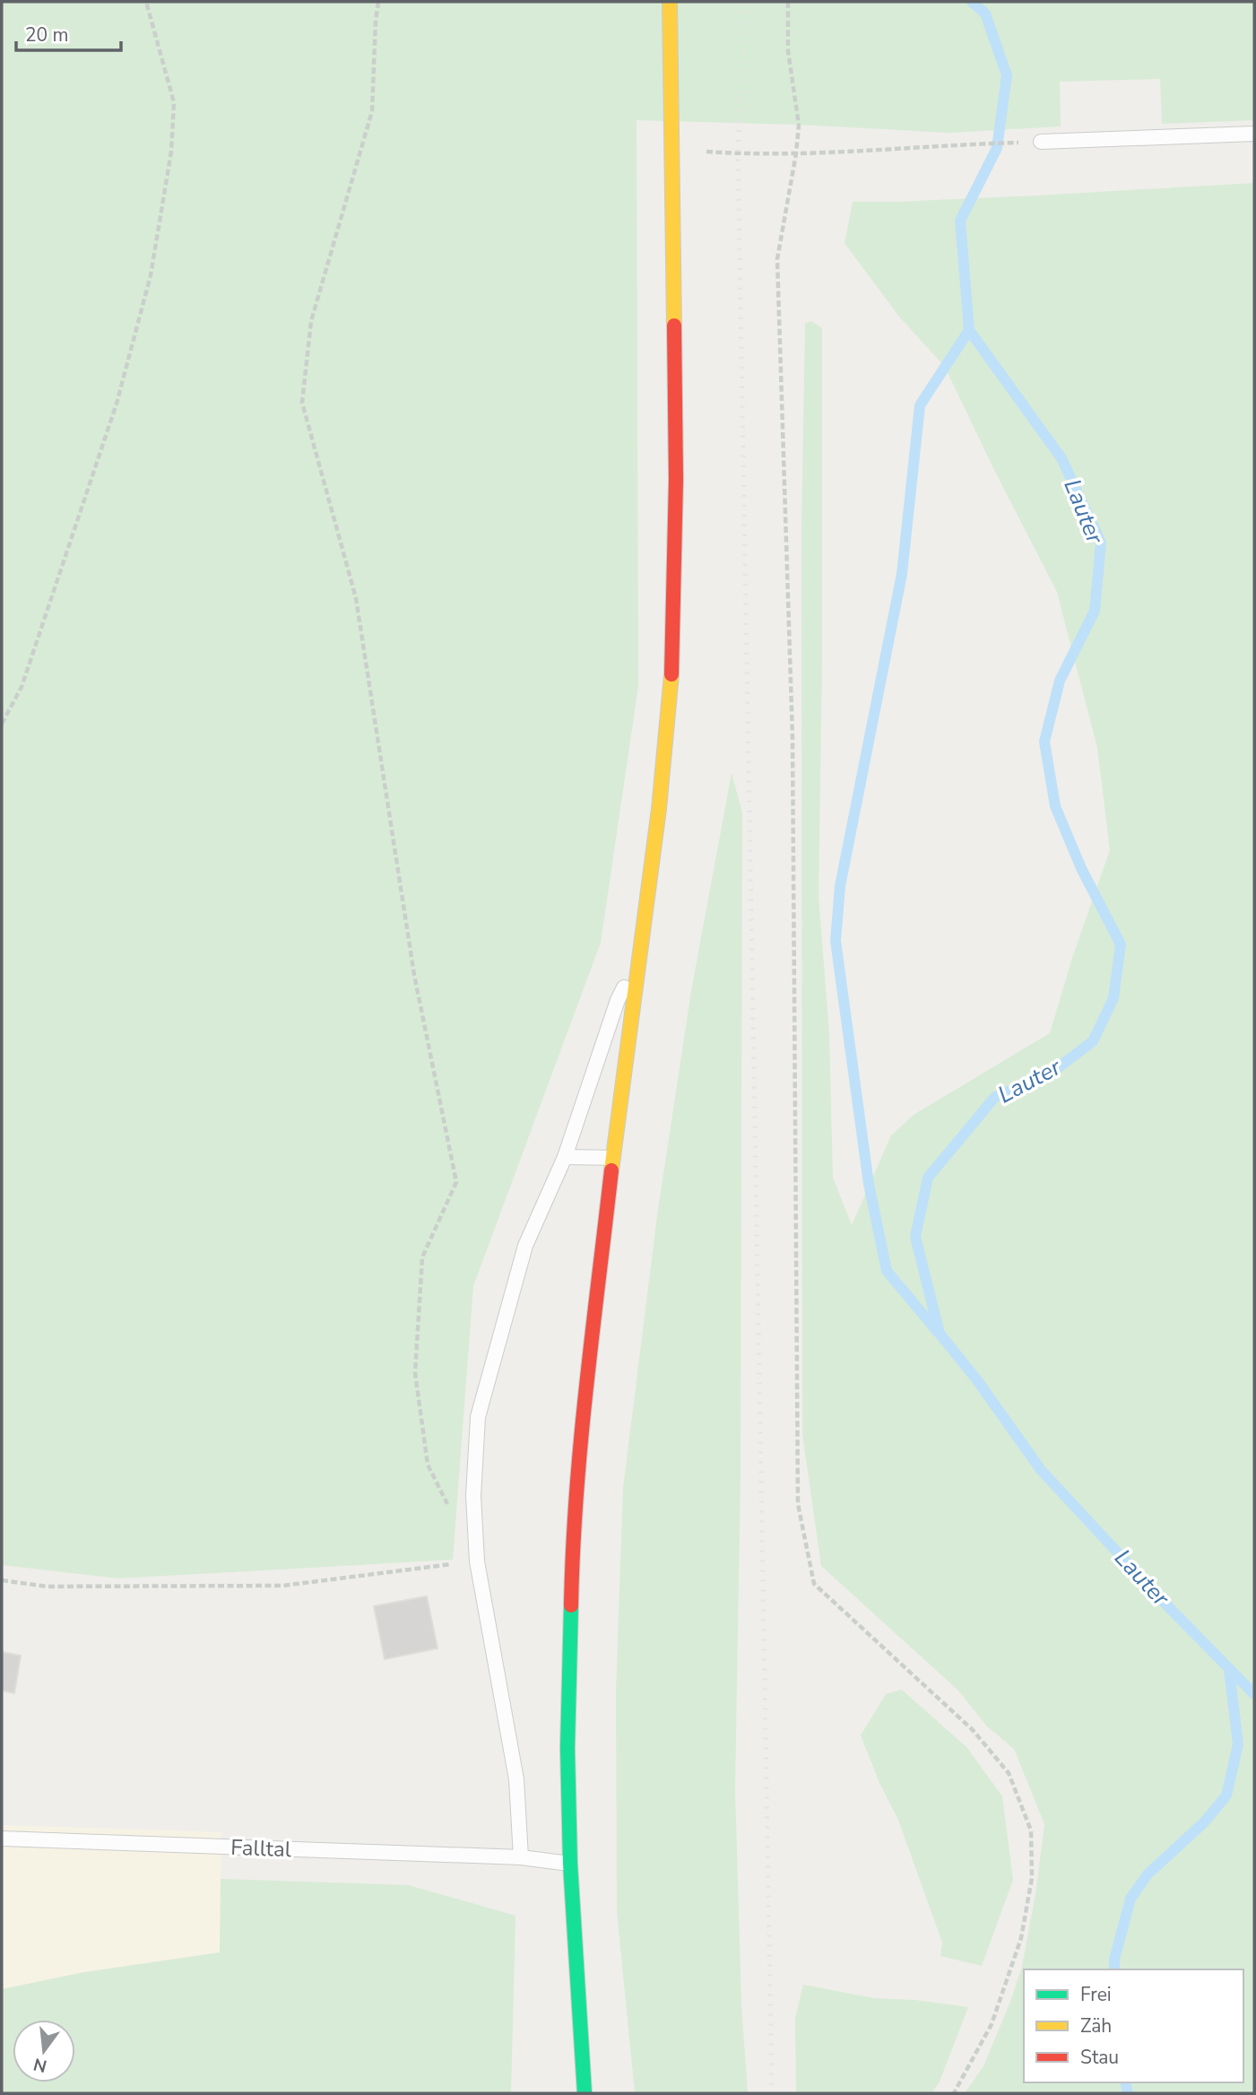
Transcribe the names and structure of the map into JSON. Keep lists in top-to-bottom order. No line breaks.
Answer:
{"streets":{"lane":["Falltal"]},"water":["Lauter"],"legend":["Frei","Zäh","Stau"],"scale_bar":"20 m","north":"bottom"}
